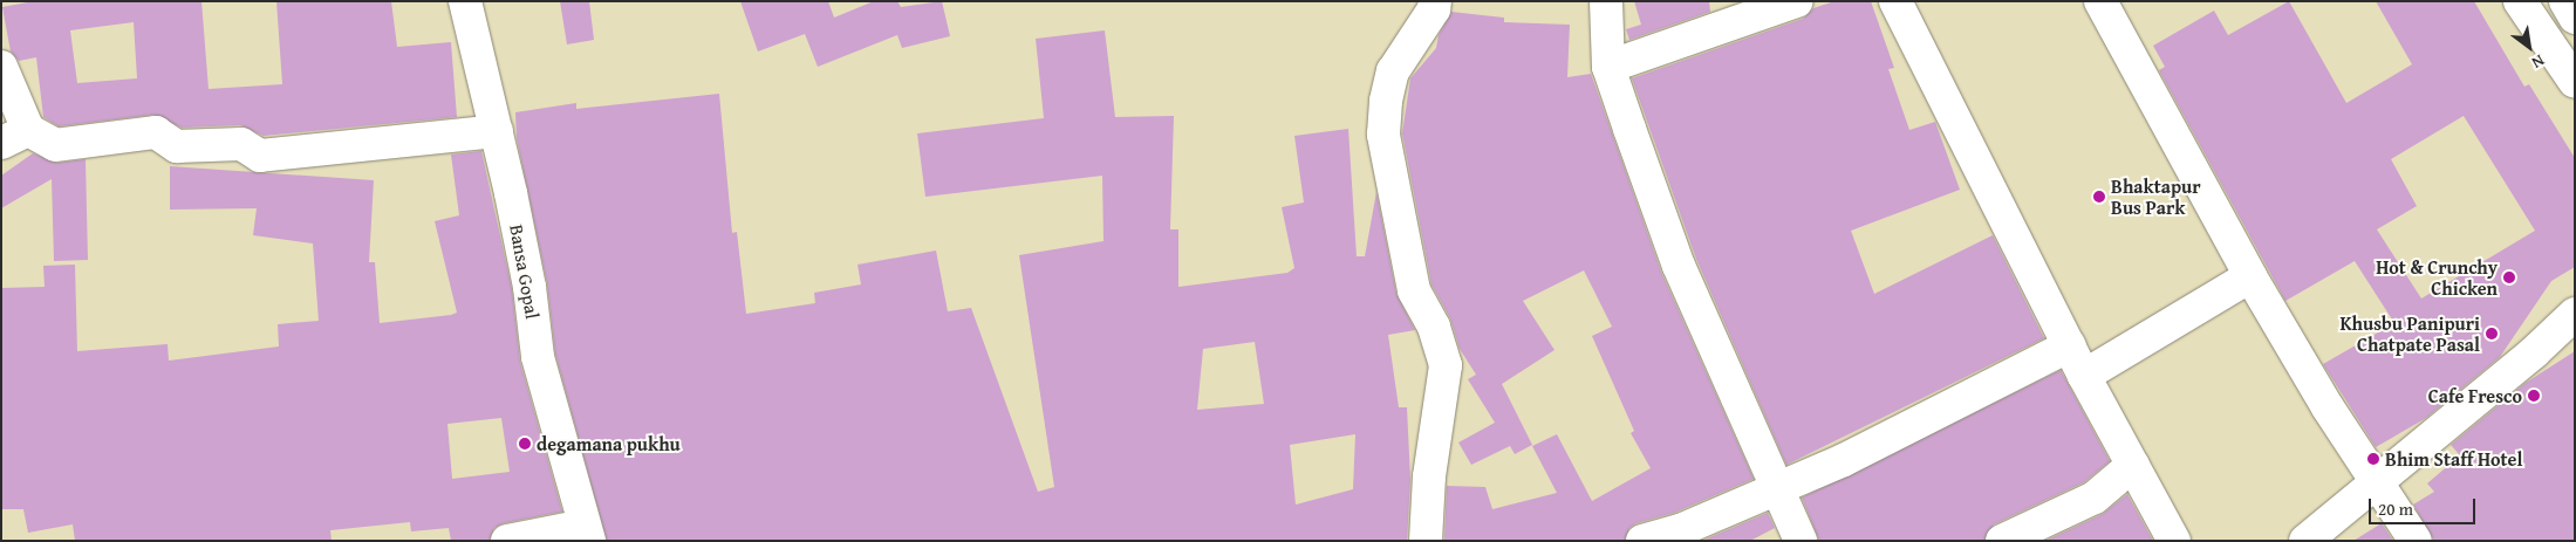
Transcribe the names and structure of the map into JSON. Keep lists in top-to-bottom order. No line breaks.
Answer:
{"streets":{"street":["Bansa Gopal"]},"places":["Bhaktapur Bus Park","Hot & Crunchy Chicken","Khusbu Panipuri Chatpate Pasal","Cafe Fresco","degamana pukhu","Bhim Staff Hotel"],"scale_bar":"20 m","north":"bottom right"}
